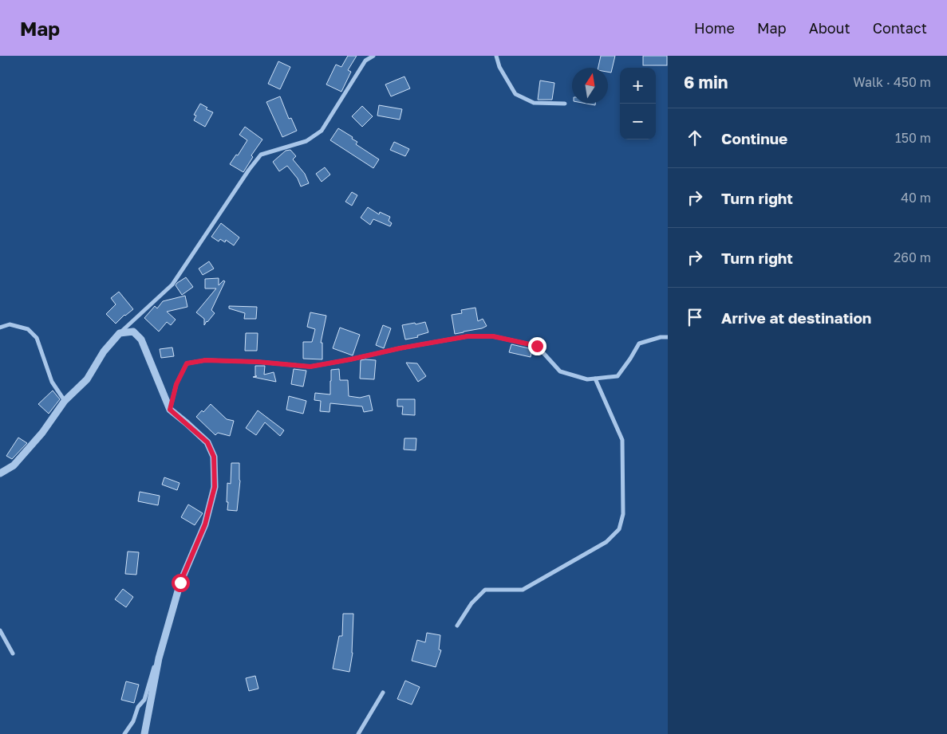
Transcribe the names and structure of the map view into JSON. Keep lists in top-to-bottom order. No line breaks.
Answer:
{"north":"top","page":{"header":"Map","nav":["Home","Map","About","Contact"],"heading":["6 min","Walk · 450 m"],"map_buttons":["+","−"],"list":[["Continue","150 m"],["Turn right","40 m"],["Turn right","260 m"],"Arrive at destination"]}}
